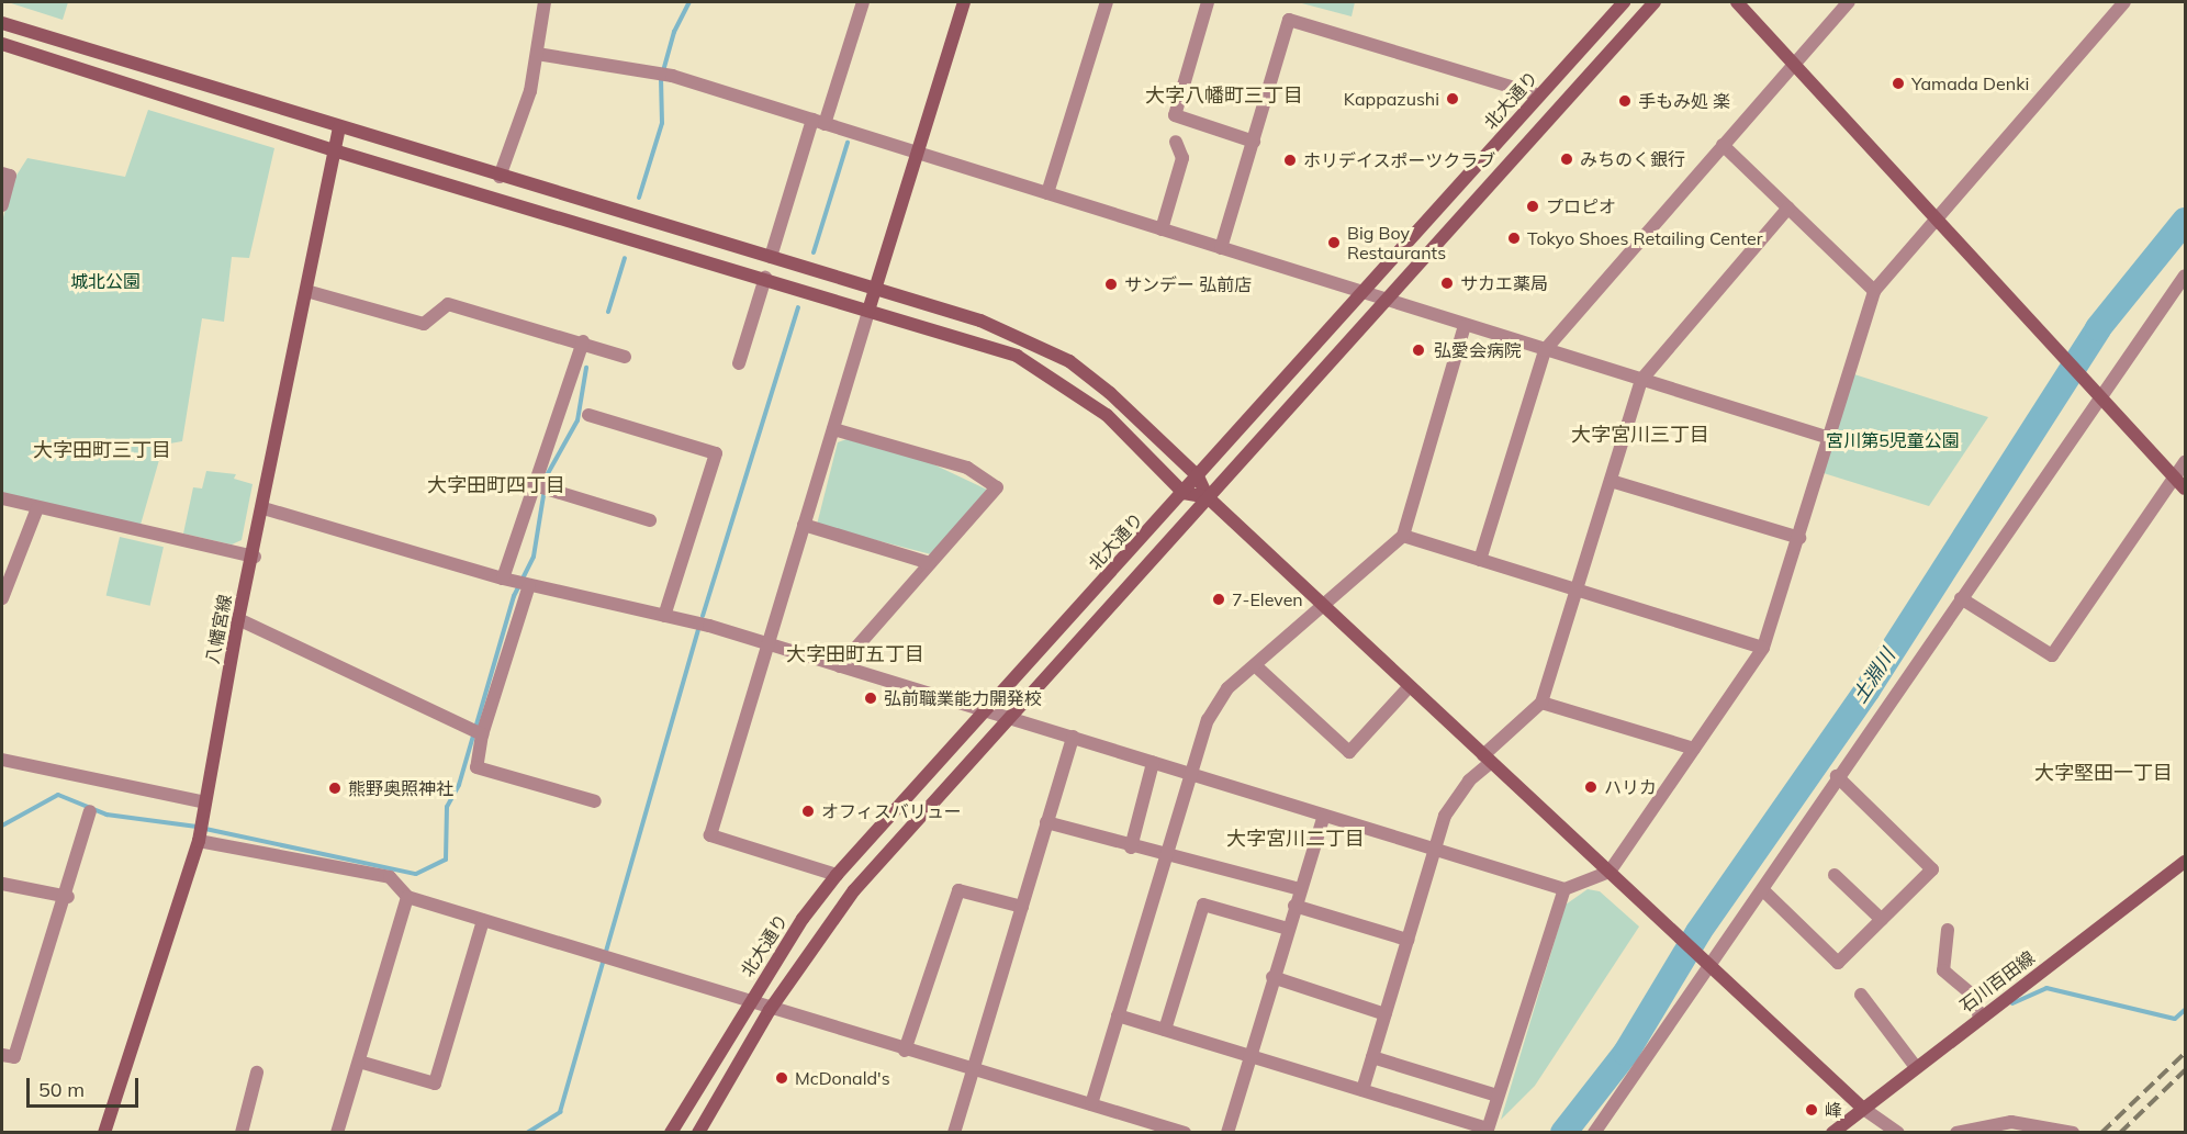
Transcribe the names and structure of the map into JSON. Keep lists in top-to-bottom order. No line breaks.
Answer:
{"streets":{"street":["北大通り","八幡宮線","石川百田線"]},"districts":["大字八幡町三丁目","大字宮川三丁目","大字田町三丁目","大字田町四丁目","大字田町五丁目","大字堅田一丁目","大字宮川二丁目"],"water":["土淵川"],"parks":["城北公園","宮川第5児童公園"],"places":["Yamada Denki","Kappazushi","手もみ処 楽","みちのく銀行","ホリデイスポーツクラブ","プロピオ","Tokyo Shoes Retailing Center","Big Boy Restaurants","サカエ薬局","サンデー 弘前店","弘愛会病院","7-Eleven","弘前職業能力開発校","ハリカ","熊野奥照神社","オフィスバリュー","McDonald's","峰"],"scale_bar":"50 m"}
